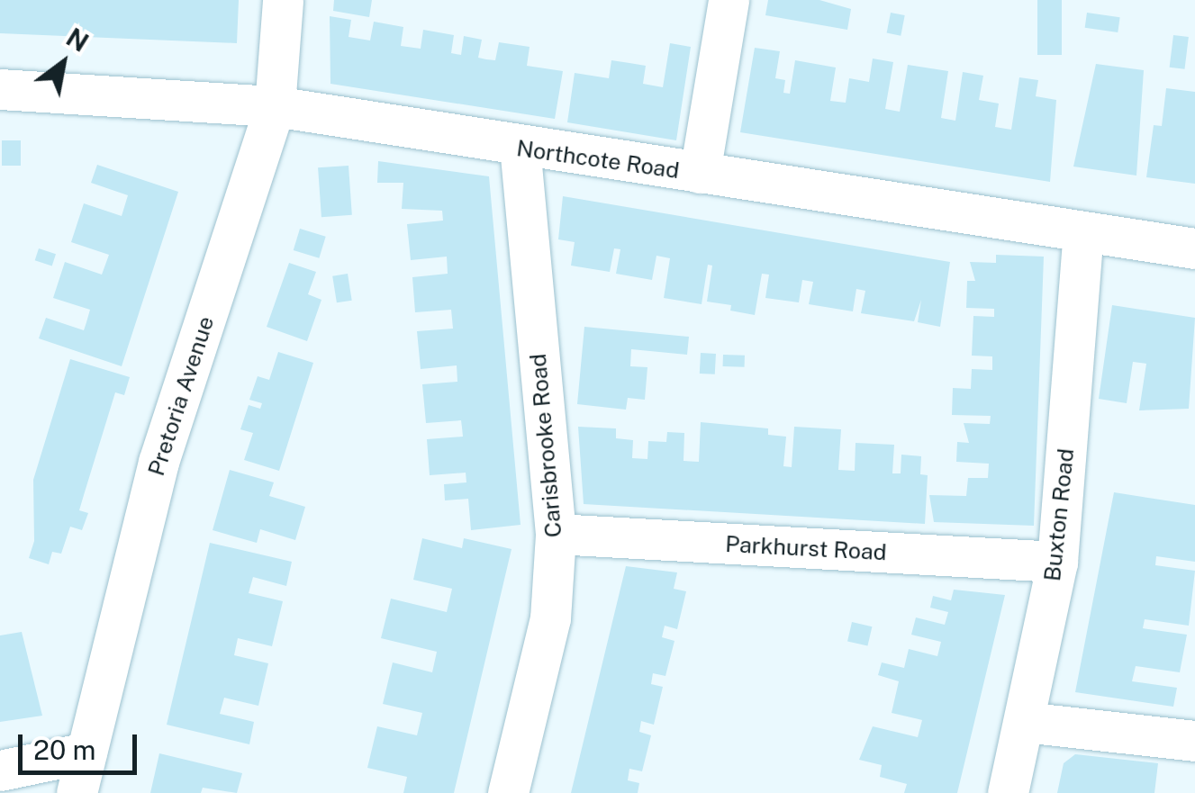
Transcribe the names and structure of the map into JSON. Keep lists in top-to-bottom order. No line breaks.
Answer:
{"streets":{"street":["Northcote Road","Pretoria Avenue","Carisbrooke Road","Buxton Road","Parkhurst Road"]},"crossings":[["Northcote Road","Pretoria Avenue"],["Northcote Road","Carisbrooke Road"],["Northcote Road","Buxton Road"],["Carisbrooke Road","Parkhurst Road"],["Buxton Road","Parkhurst Road"]],"scale_bar":"20 m","north":"top right"}
